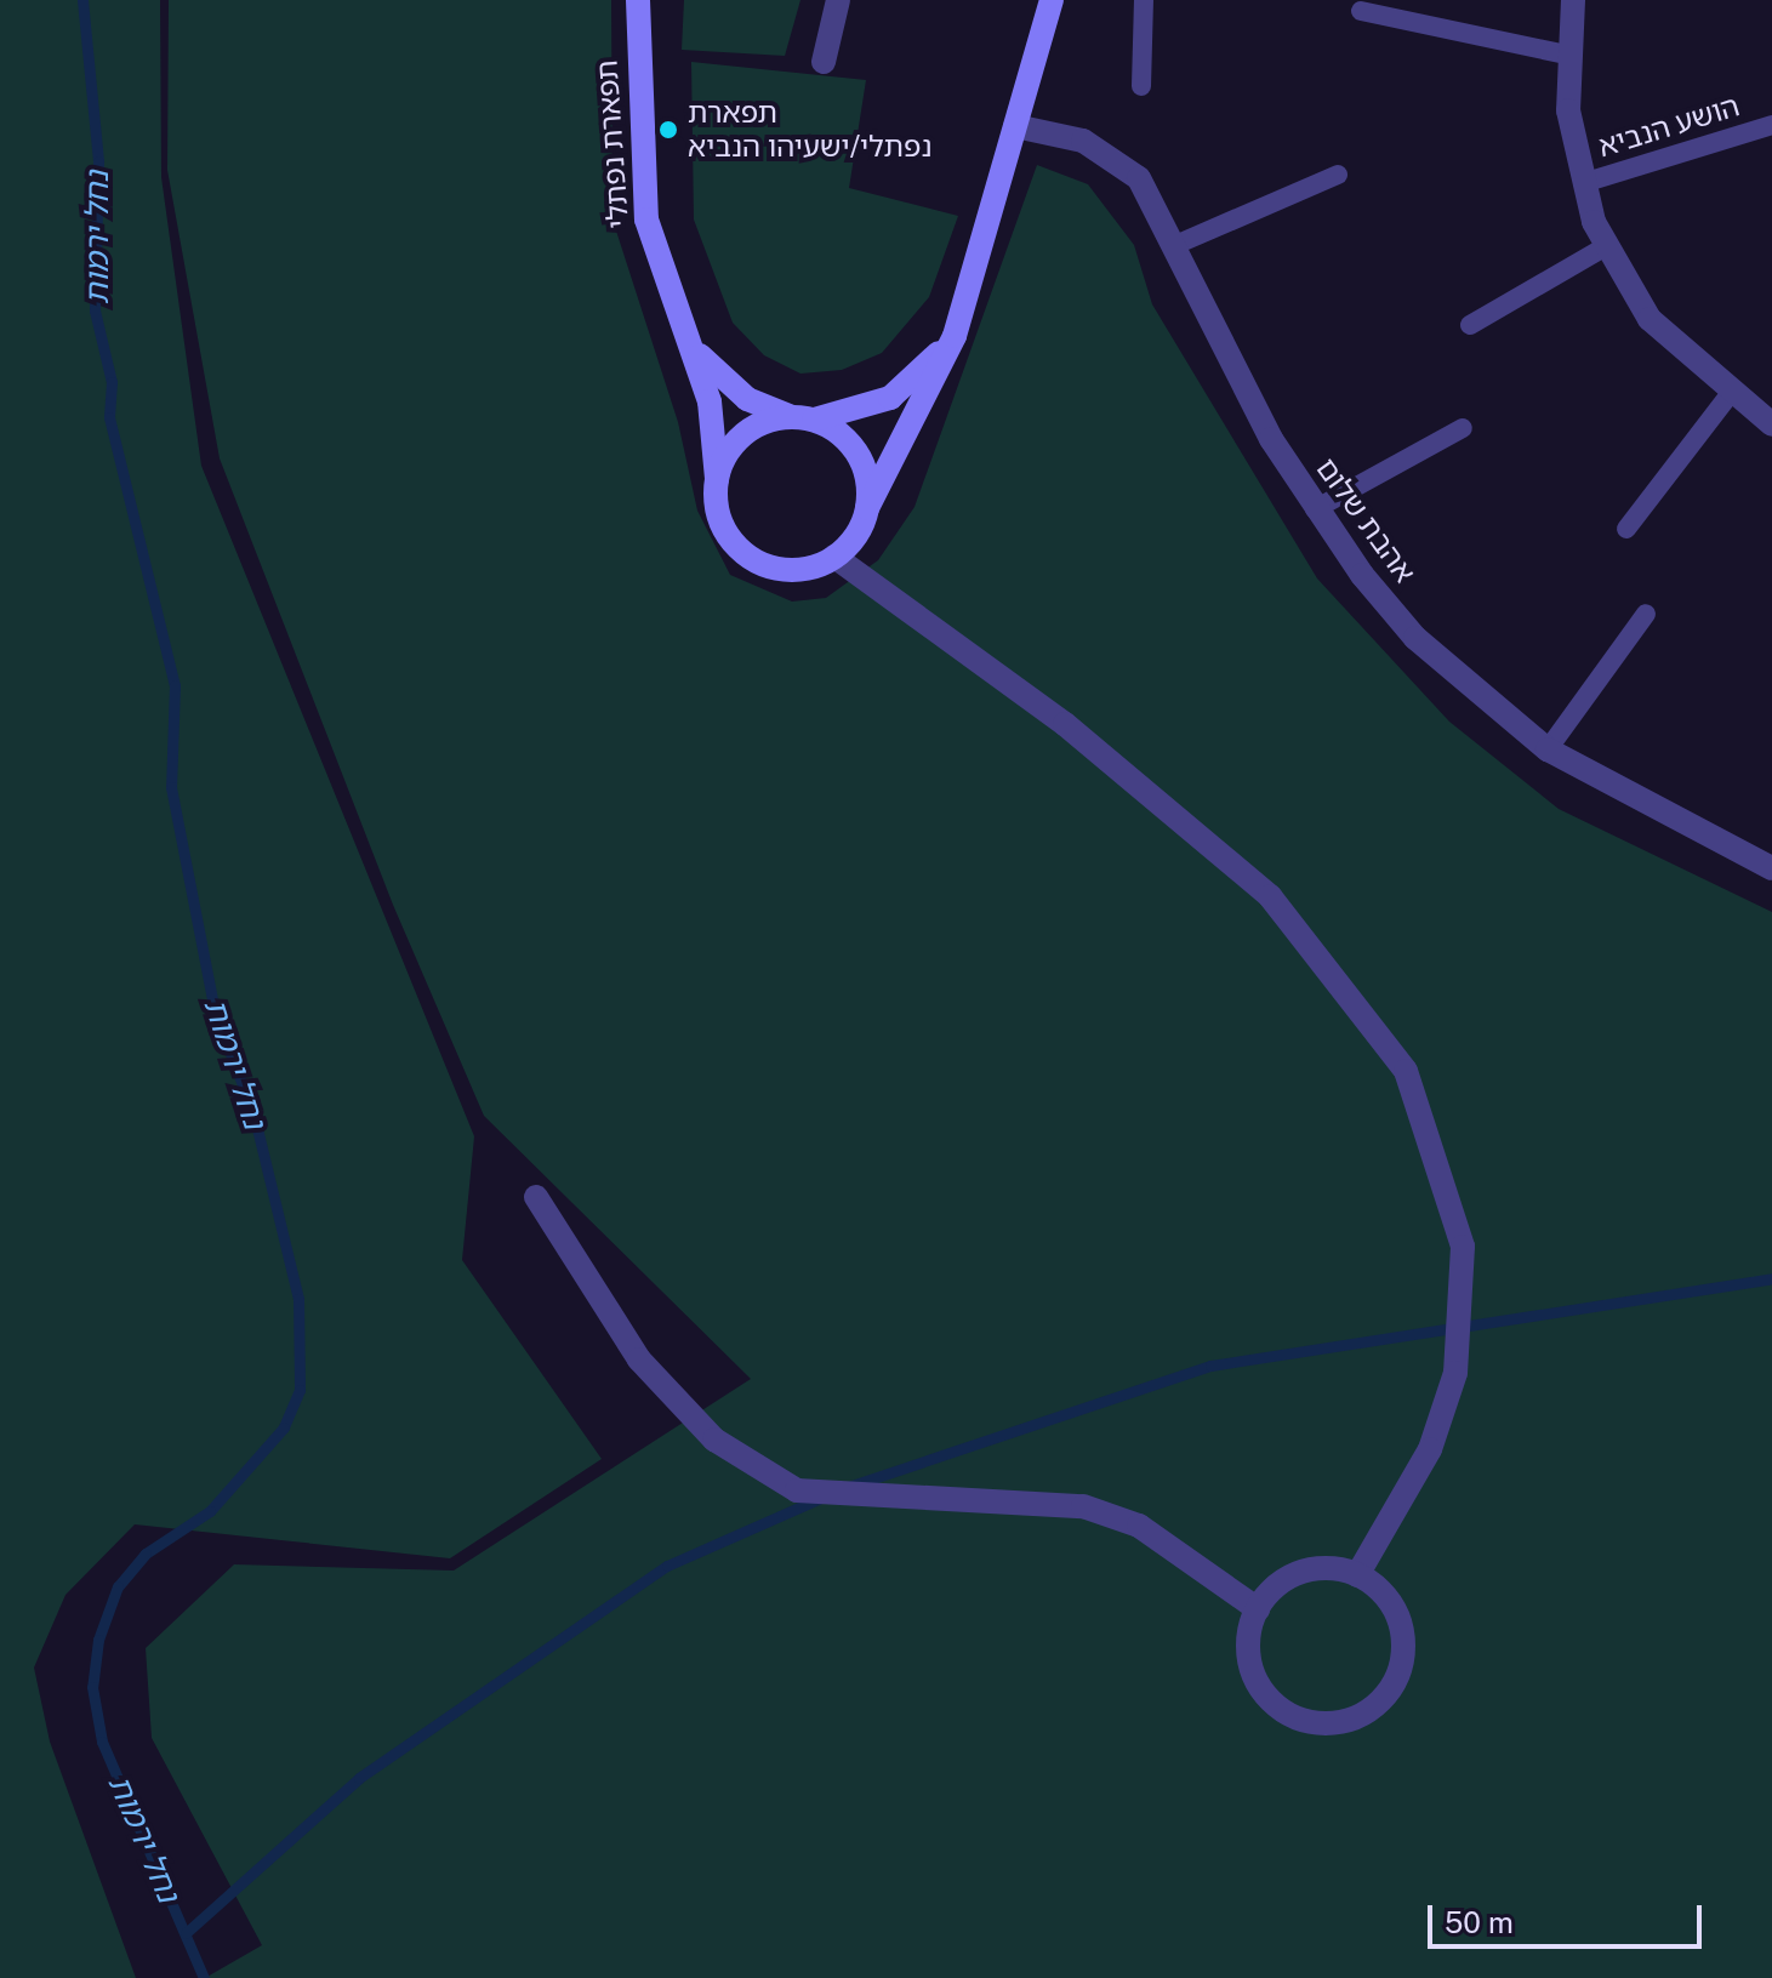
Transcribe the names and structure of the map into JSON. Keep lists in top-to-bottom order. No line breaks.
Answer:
{"streets":{"street":["תפארת נפתלי","אהבת שלום"],"lane":["הושע הנביא"]},"water":["נחל ירמות"],"places":["תפארת נפתלי/ישעיהו הנביא"],"scale_bar":"50 m"}
